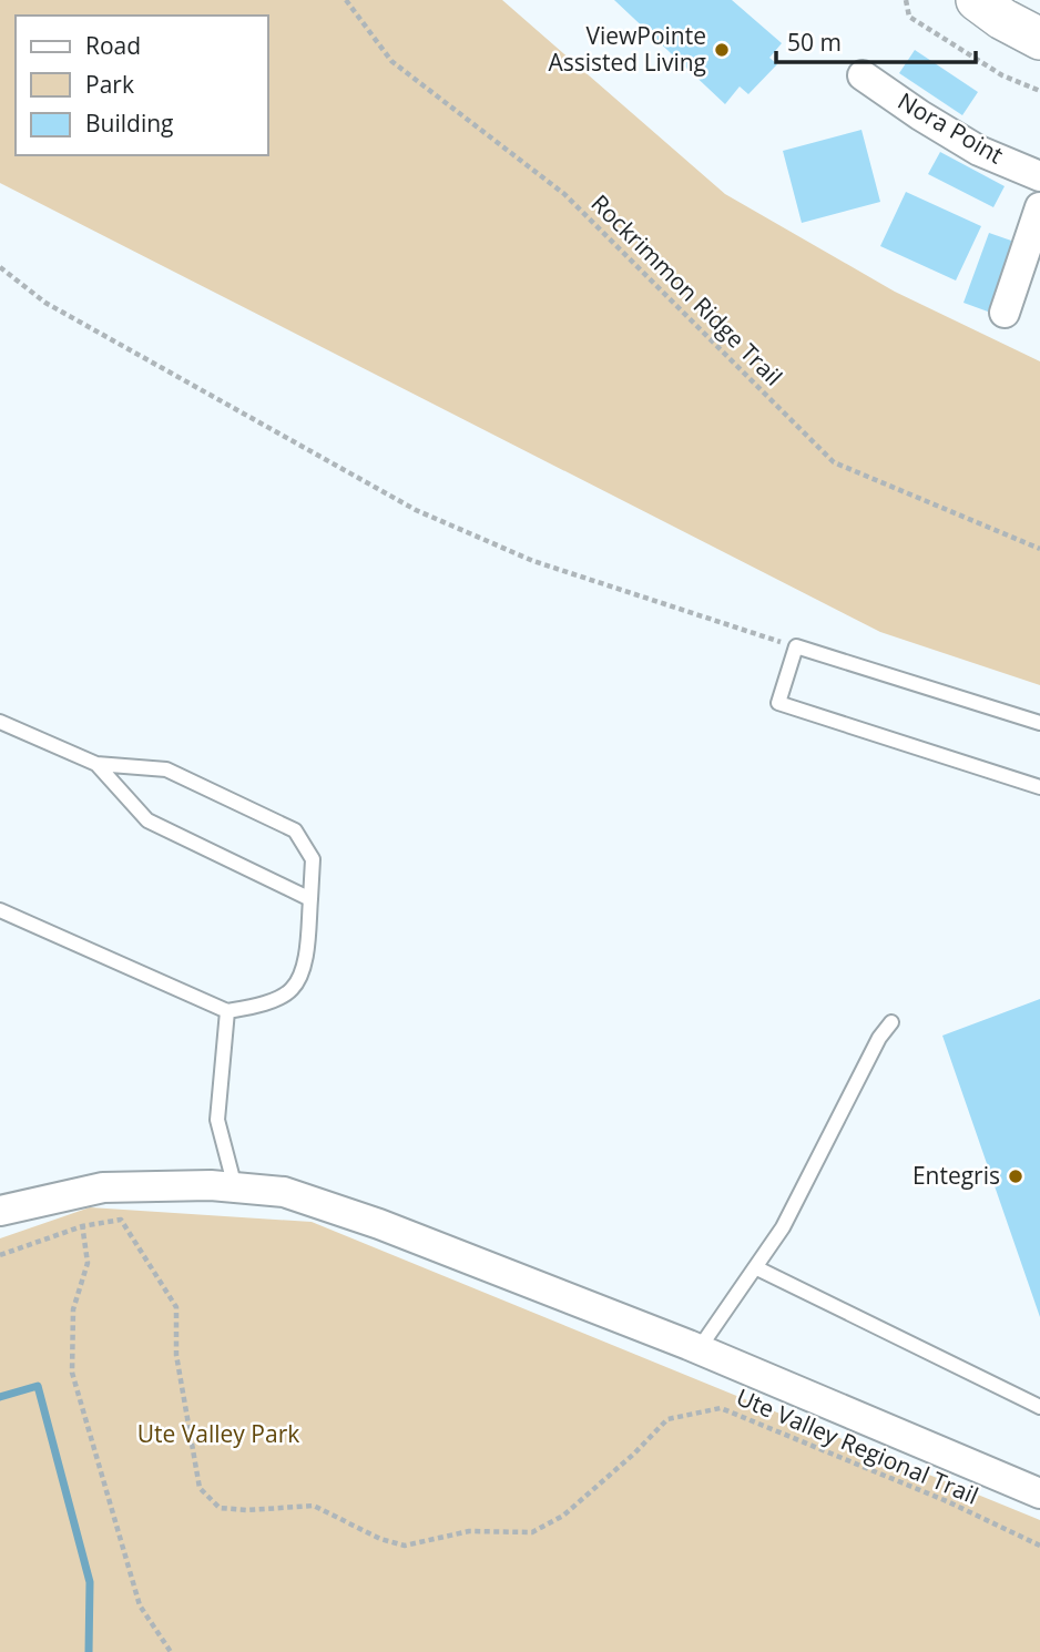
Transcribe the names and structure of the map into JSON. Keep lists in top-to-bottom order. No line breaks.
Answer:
{"streets":{"street":["Nora Point"],"path":["Rockrimmon Ridge Trail","Ute Valley Regional Trail"]},"parks":["Ute Valley Park"],"places":["ViewPointe Assisted Living","Entegris"],"legend":["Road","Park","Building"],"scale_bar":"50 m"}
